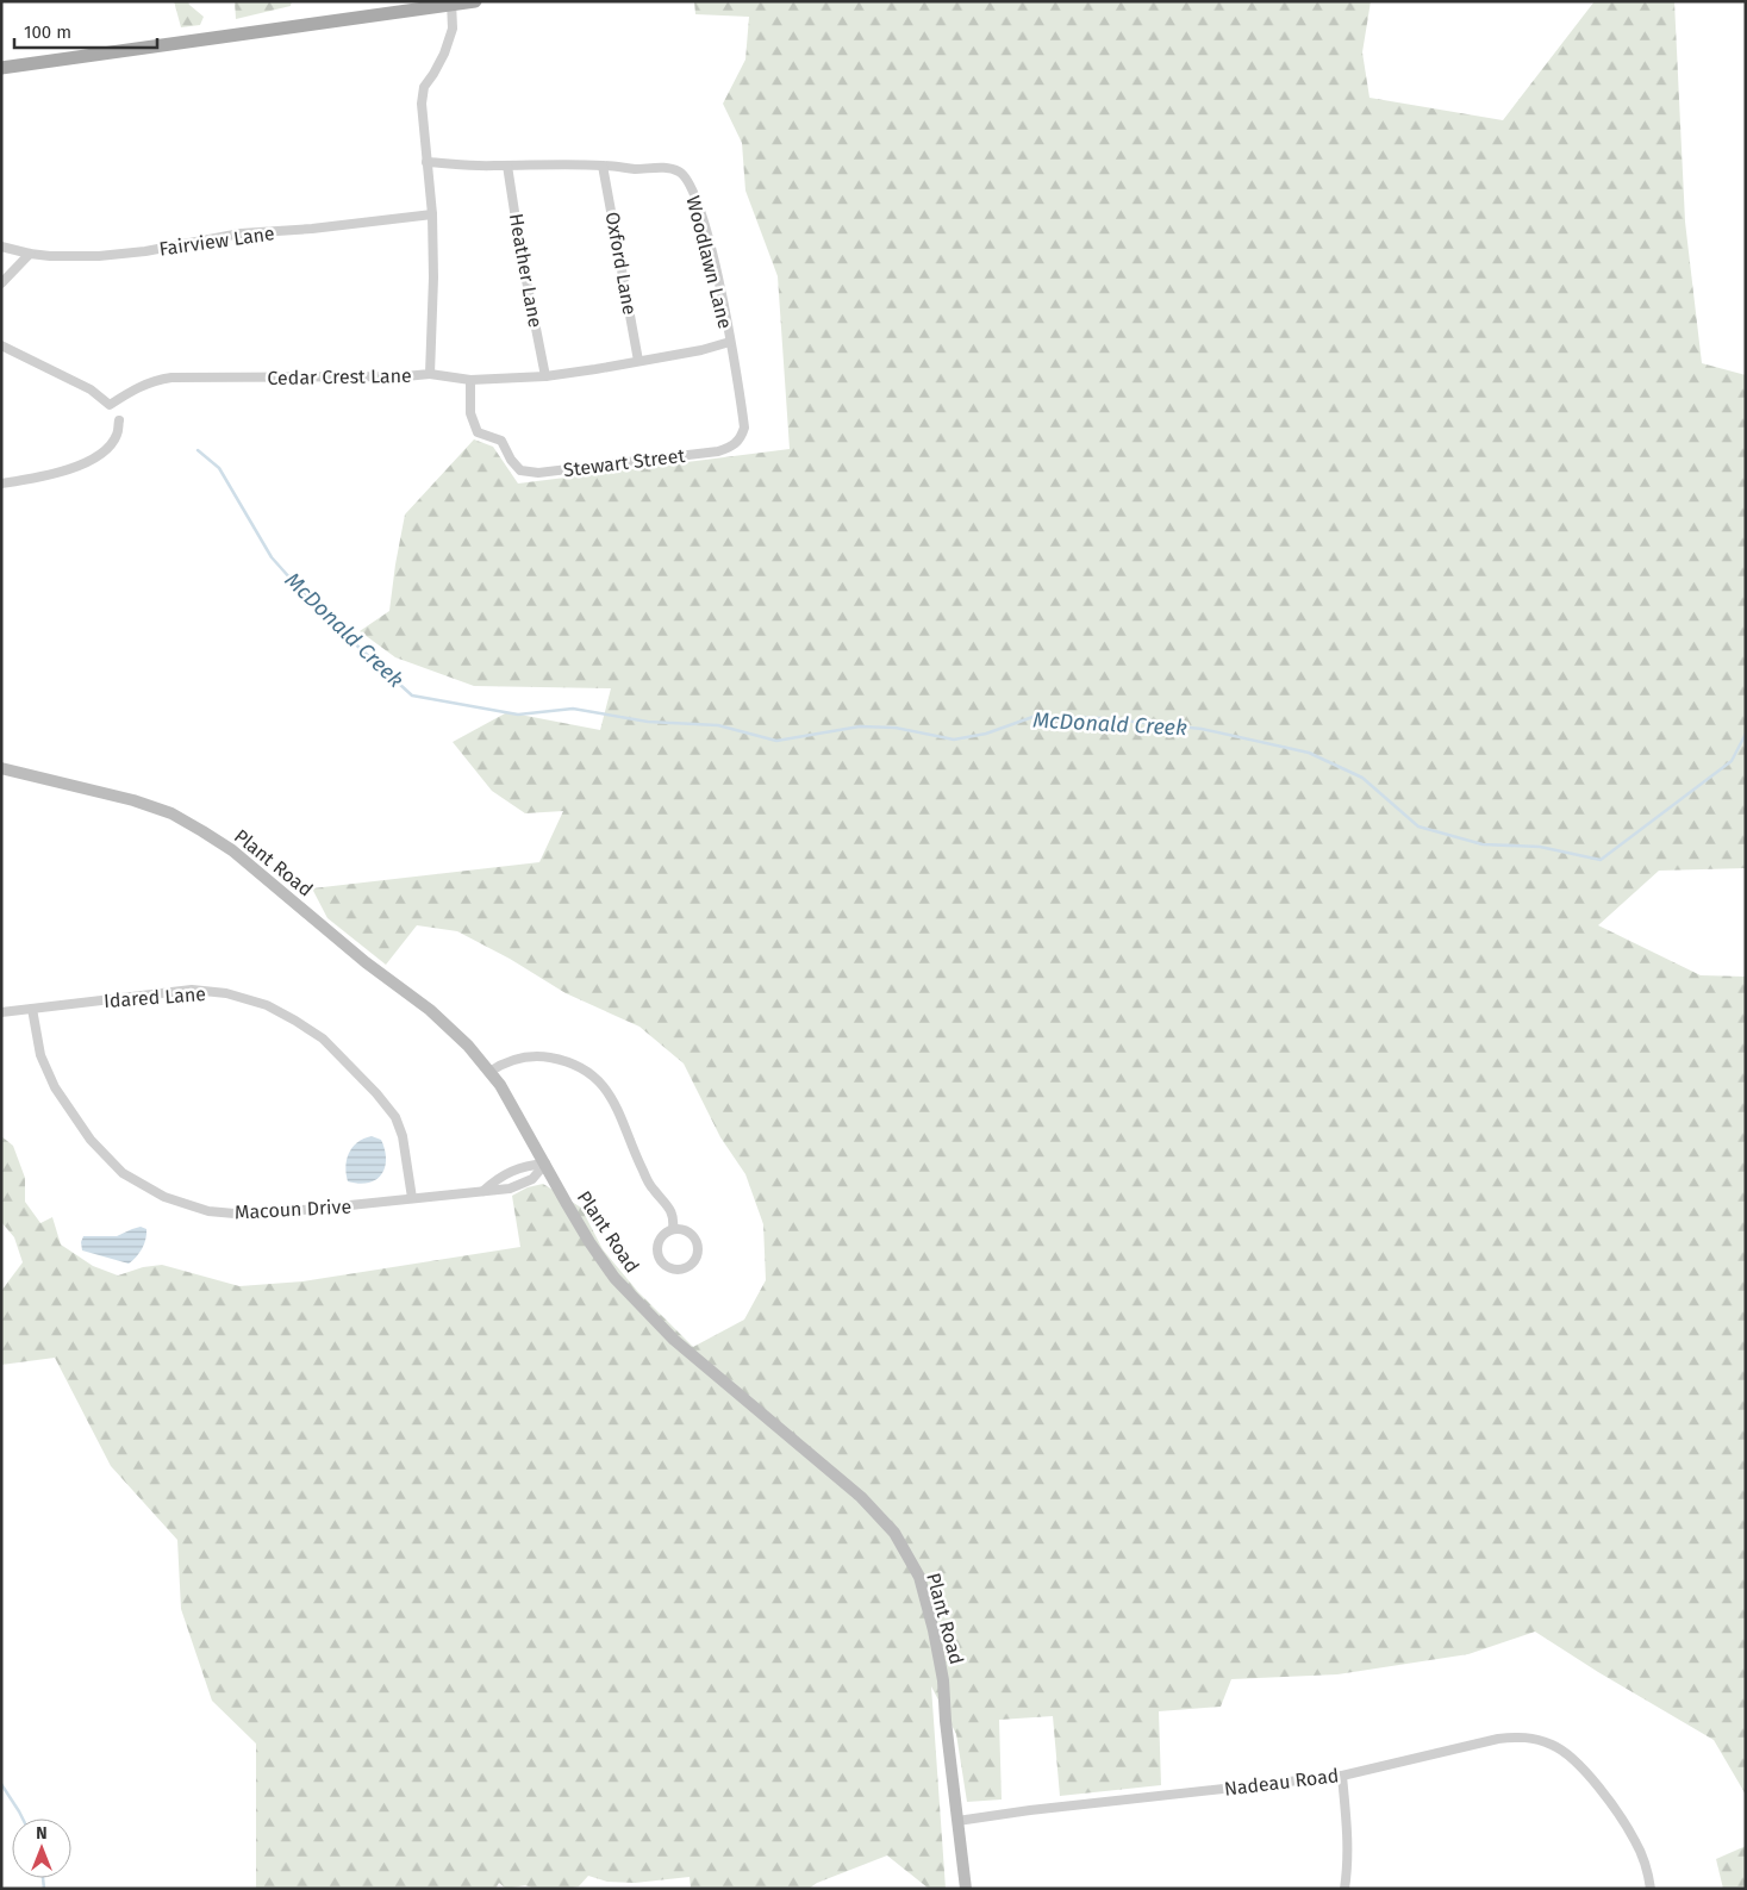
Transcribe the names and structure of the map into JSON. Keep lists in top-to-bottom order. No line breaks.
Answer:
{"streets":{"street":["Fairview Lane","Woodlawn Lane","Oxford Lane","Heather Lane","Cedar Crest Lane","Stewart Street","Plant Road","Idared Lane","Macoun Drive","Nadeau Road"]},"crossings":[["Fairview Lane","Cedar Crest Lane"],["Woodlawn Lane","Oxford Lane"],["Woodlawn Lane","Heather Lane"],["Woodlawn Lane","Cedar Crest Lane"],["Woodlawn Lane","Stewart Street"],["Plant Road","Macoun Drive"],["Plant Road","Nadeau Road"],["Idared Lane","Macoun Drive"]],"water":["McDonald Creek"],"scale_bar":"100 m","north":"top"}
